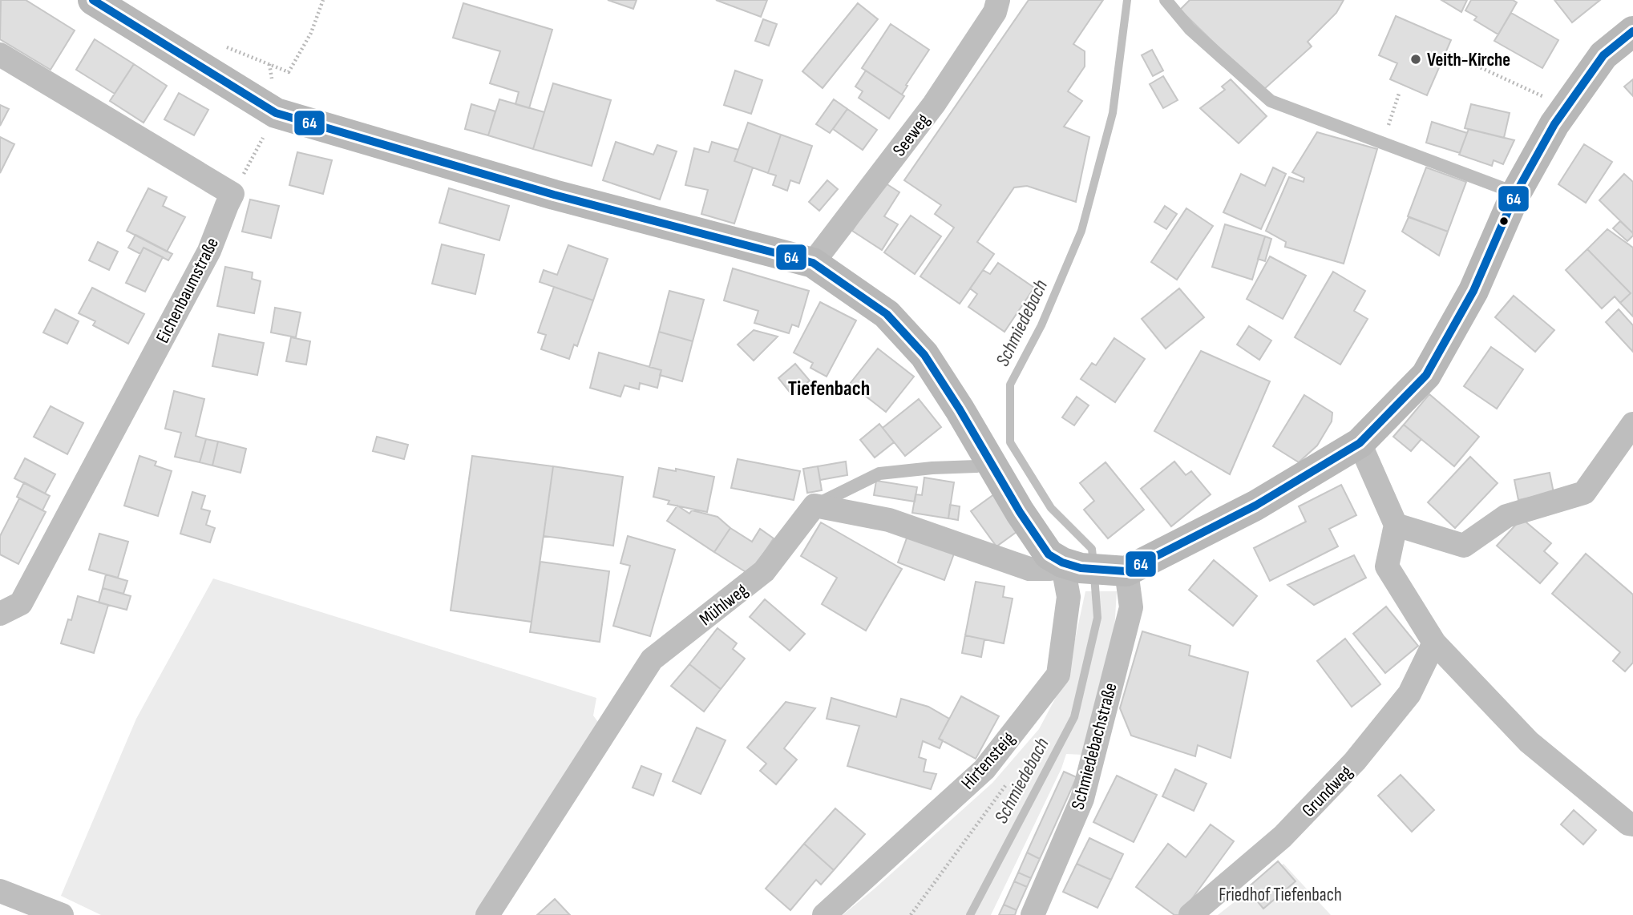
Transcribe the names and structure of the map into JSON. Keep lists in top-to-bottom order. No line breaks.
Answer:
{"streets":{"street":["Seeweg","Eichenbaumstraße","Mühlweg","Schmiedebachstraße","Hirtensteig","Grundweg"]},"districts":["Tiefenbach"],"water":["Schmiedebach"],"parks":["Friedhof Tiefenbach"],"places":["Veith-Kirche"],"lines":["transit line 64"]}
